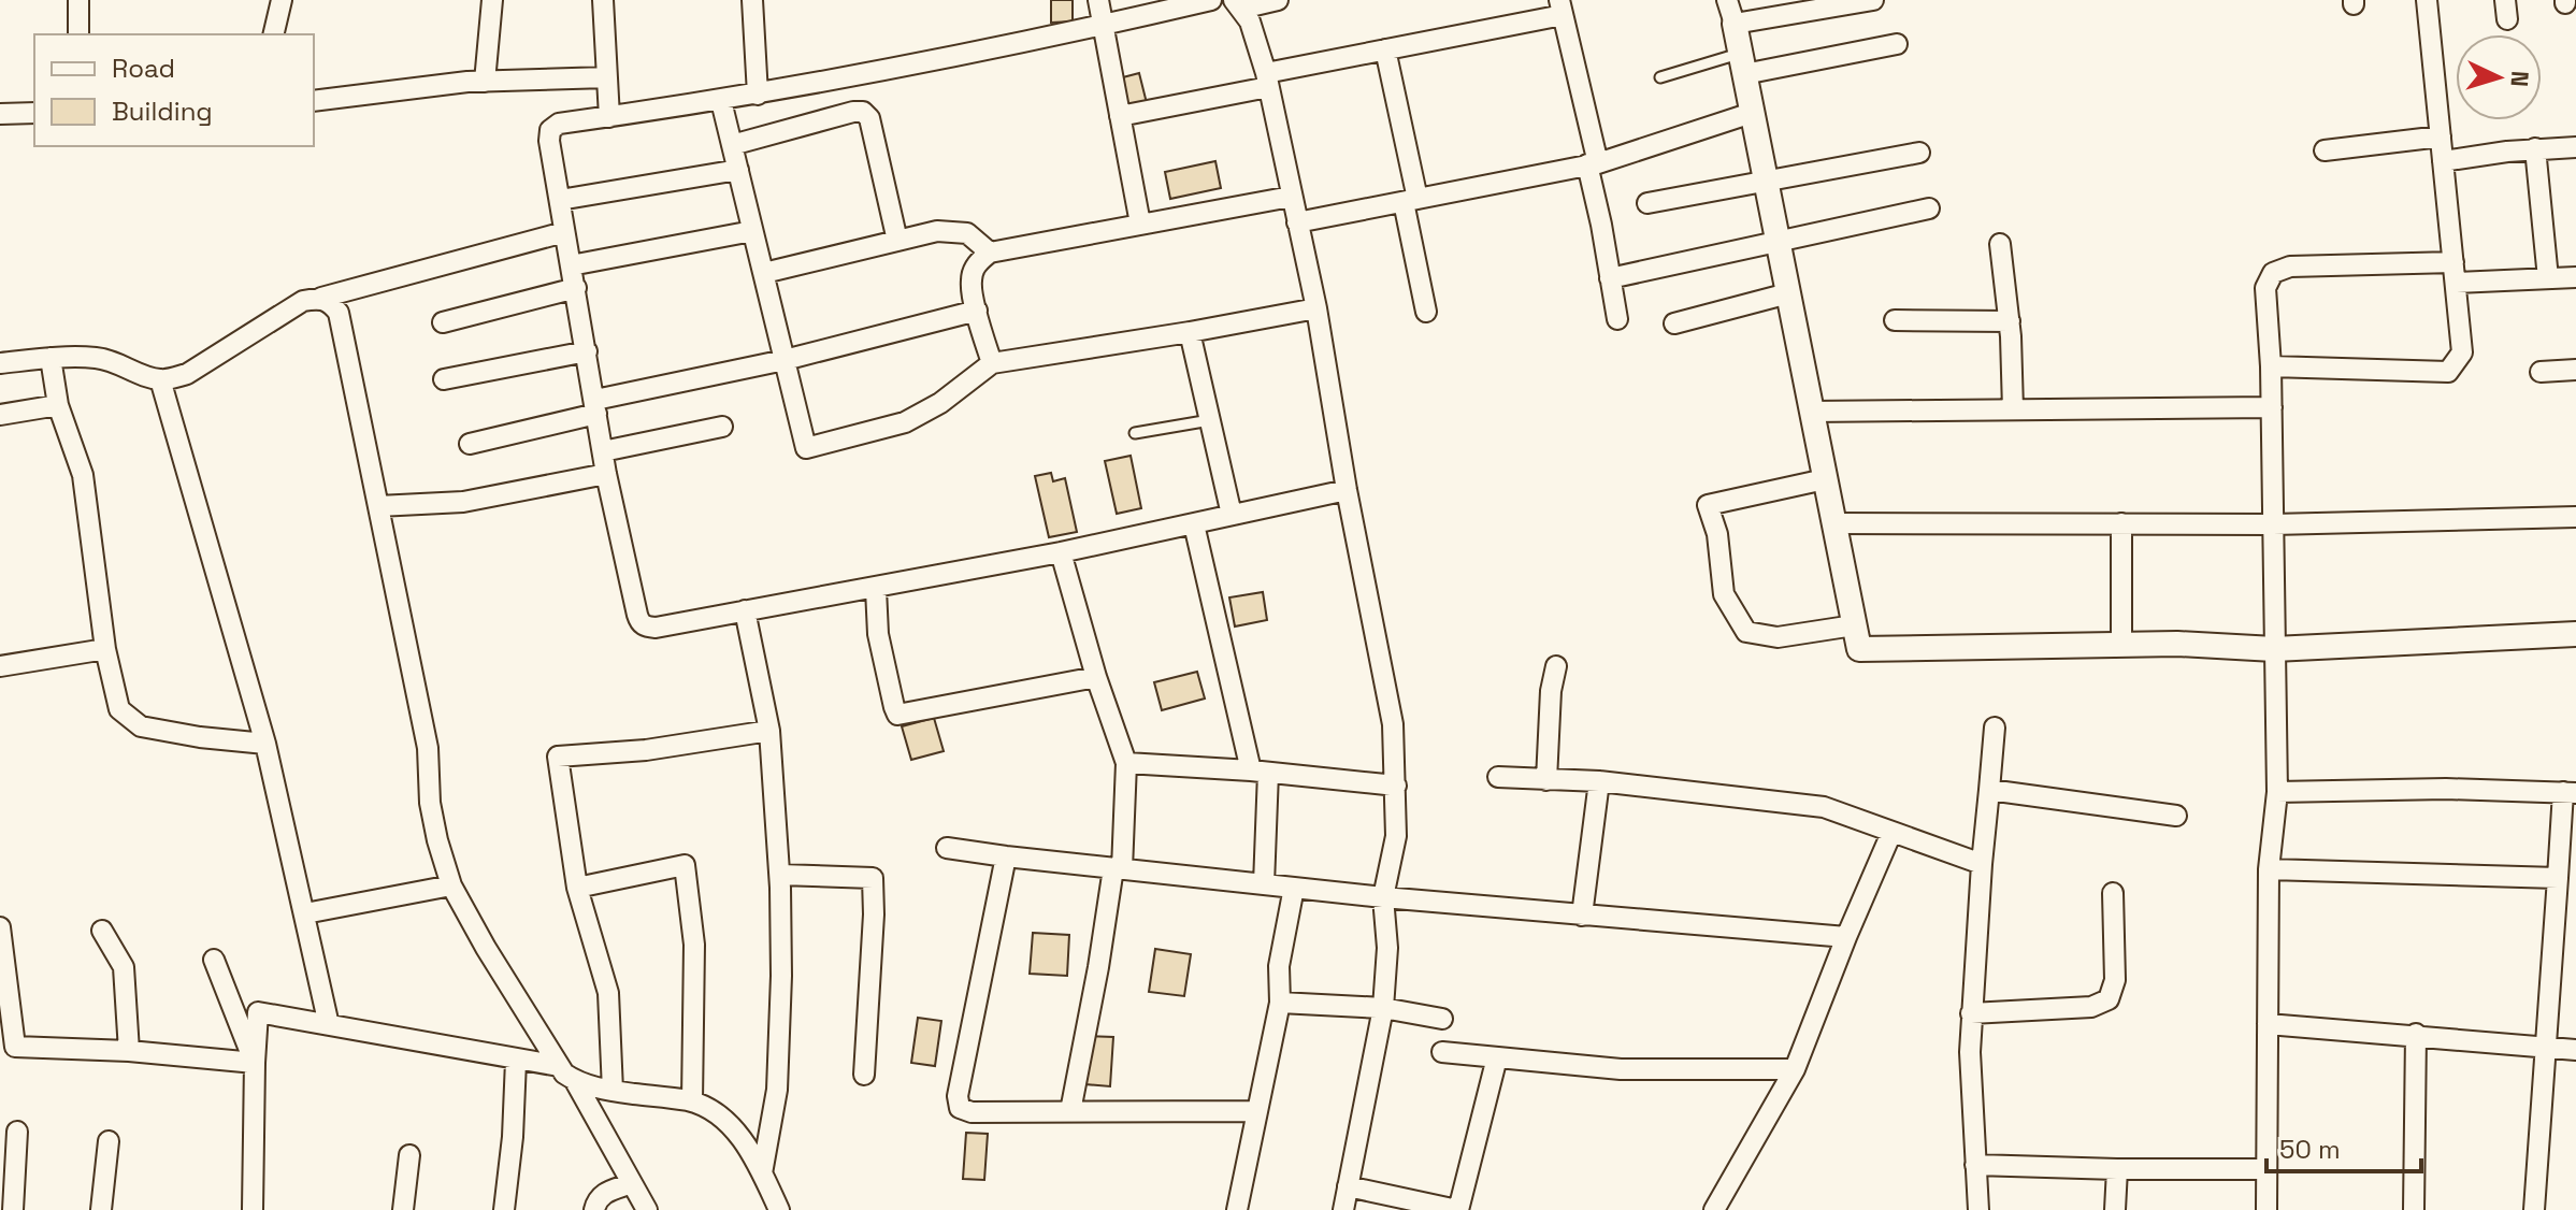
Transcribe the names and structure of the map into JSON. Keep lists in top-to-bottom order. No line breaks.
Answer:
{"legend":["Road","Building"],"scale_bar":"50 m","north":"right"}
